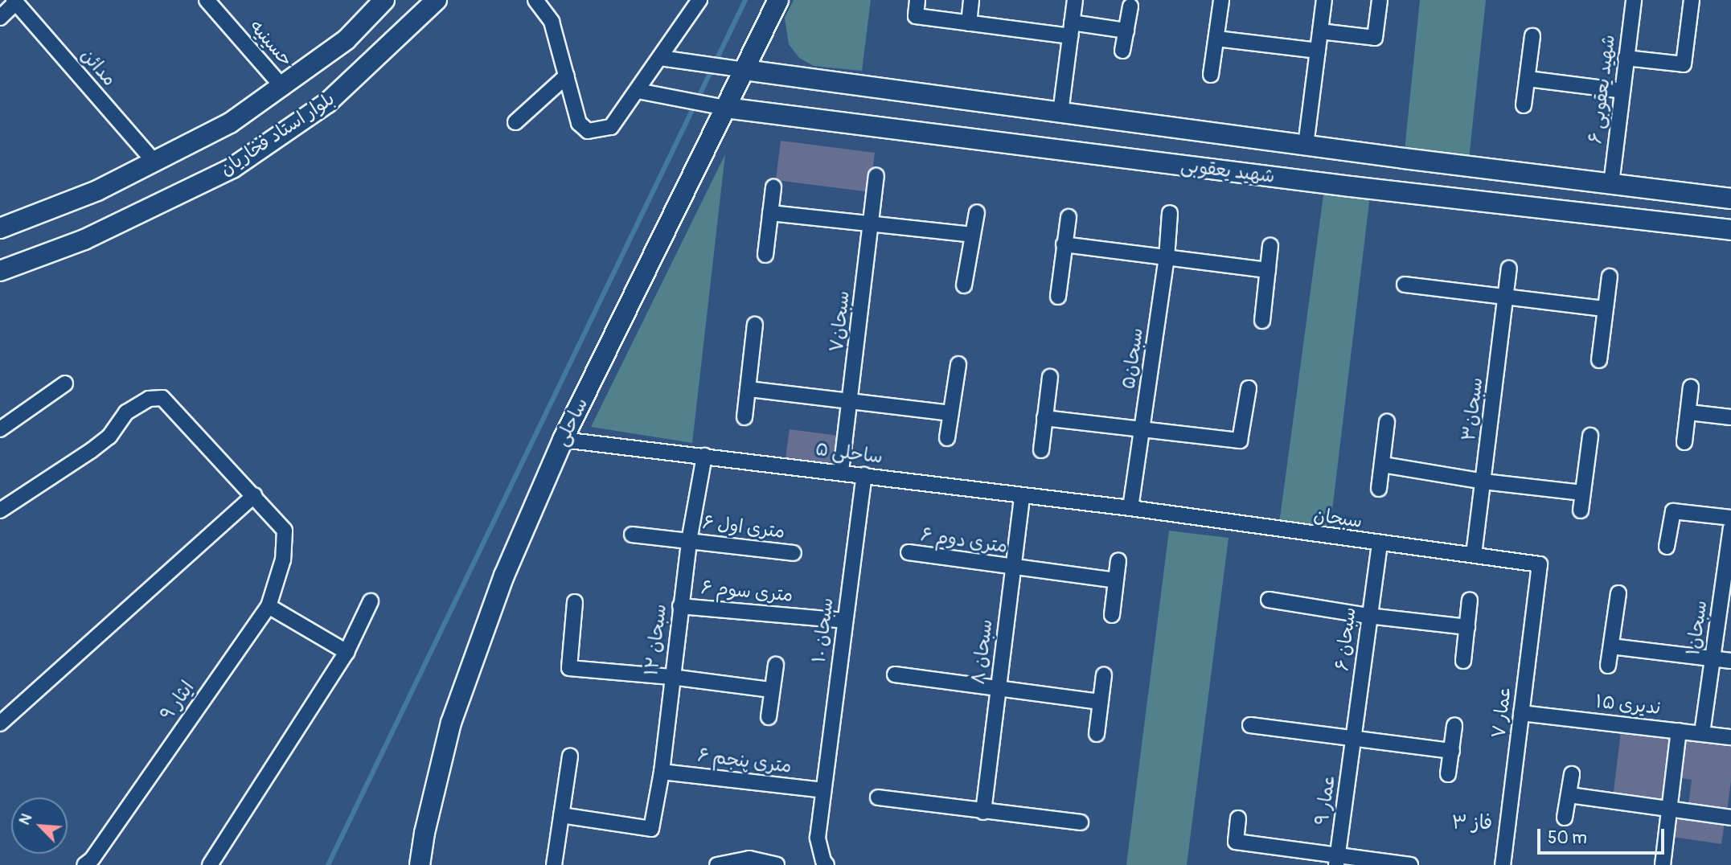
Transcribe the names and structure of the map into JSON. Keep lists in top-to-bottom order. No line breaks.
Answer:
{"streets":{"street":["حسینیه","مدائن","شهید یعقوبی ۶","بلوار استاد فخاریان","شهید یعقوبی","سبحان۷","سبحان۵","سبحان۳","ساحلی","ساحلی ۵","سبحان","۶ متری اول","۶ متری دوم","۶ متری سوم","سبحان۱","سبحان ۱۰","سبحان ۶","سبحان ۱۲","سبحان ۸","ایثار ۹","ندیری ۱۵","عمار ۷","۶ متری پنجم","عمار ۹"]},"crossings":[["حسینیه","بلوار استاد فخاریان"],["مدائن","بلوار استاد فخاریان"],["شهید یعقوبی ۶","شهید یعقوبی"],["شهید یعقوبی","ساحلی"],["سبحان۷","ساحلی ۵"],["سبحان۵","ساحلی ۵"],["سبحان۵","سبحان"],["سبحان۳","سبحان"],["ساحلی","ساحلی ۵"],["ساحلی ۵","سبحان"],["ساحلی ۵","سبحان ۱۰"],["ساحلی ۵","سبحان ۱۲"],["ساحلی ۵","سبحان ۸"],["سبحان","سبحان ۶"],["سبحان","عمار ۷"],["۶ متری اول","سبحان ۱۲"],["۶ متری دوم","سبحان ۸"],["۶ متری سوم","سبحان ۱۰"],["۶ متری سوم","سبحان ۱۲"],["سبحان۱","ندیری ۱۵"],["سبحان ۱۰","۶ متری پنجم"],["سبحان ۶","عمار ۹"],["سبحان ۱۲","۶ متری پنجم"],["ندیری ۱۵","عمار ۷"]],"districts":["فاز ۳"],"scale_bar":"50 m","north":"top left"}
